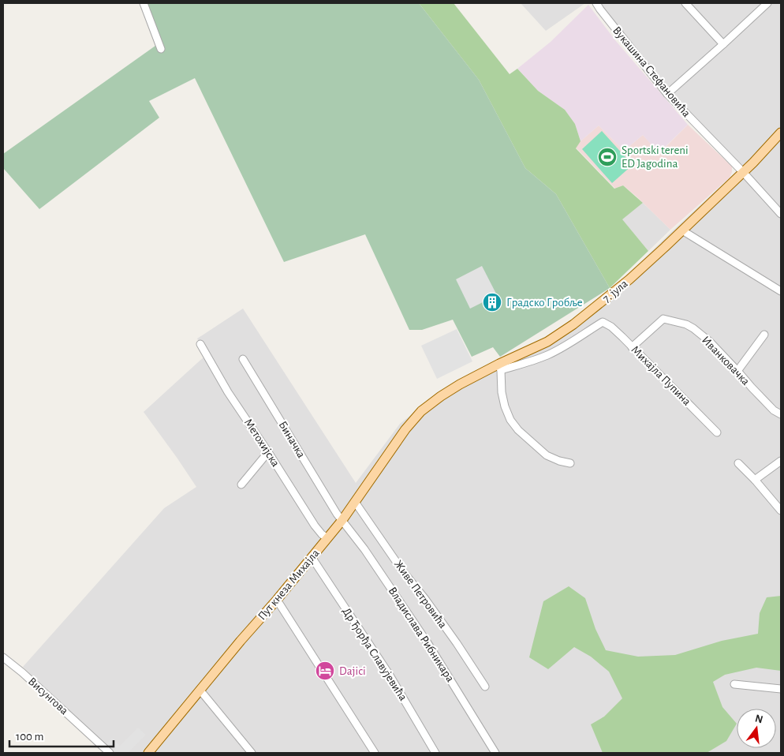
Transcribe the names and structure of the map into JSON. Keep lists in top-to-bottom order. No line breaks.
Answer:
{"streets":{"main road":["7. јула","Пут кнеза Михајла"],"street":["Вукашина Стефановића","Иванковачка","Михајла Пупина","Биначка","Метохијска","Живе Петровића","Владислава Рибникара","Др Ђорђа Славујевића","Висунгова"]},"crossings":[["Вукашина Стефановића","7. јула"],["7. јула","Михајла Пупина"],["7. јула","Пут кнеза Михајла"],["Иванковачка","Михајла Пупина"],["Биначка","Пут кнеза Михајла"],["Биначка","Владислава Рибникара"],["Метохијска","Пут кнеза Михајла"],["Пут кнеза Михајла","Живе Петровића"],["Пут кнеза Михајла","Владислава Рибникара"],["Пут кнеза Михајла","Др Ђорђа Славујевића"]],"places":{"sports":["Sportski tereni ED Jagodina"],"building":["Градско Гробље"],"hotel":["Dajici"]},"scale_bar":"100 m","north":"top"}
